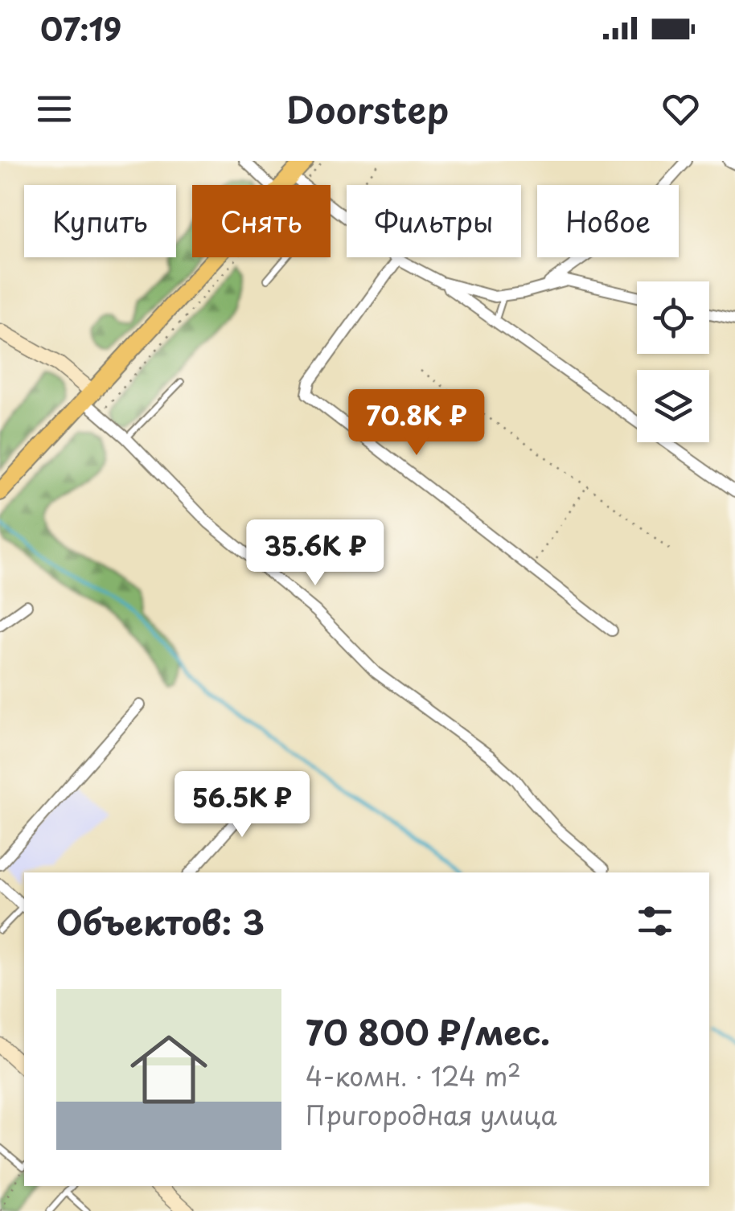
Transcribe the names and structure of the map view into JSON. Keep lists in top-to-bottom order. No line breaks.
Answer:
{"page":{"status":"07:19","header":"Doorstep","chip":["Купить","Снять","Фильтры","Новое"],"price":["70.8K ₽","35.6K ₽","56.5K ₽"],"heading":"Объектов: 3","list":[{"name":"70 800 ₽/мес.","note":"4-комн. · 124 m² · Пригородная улица"}]}}
